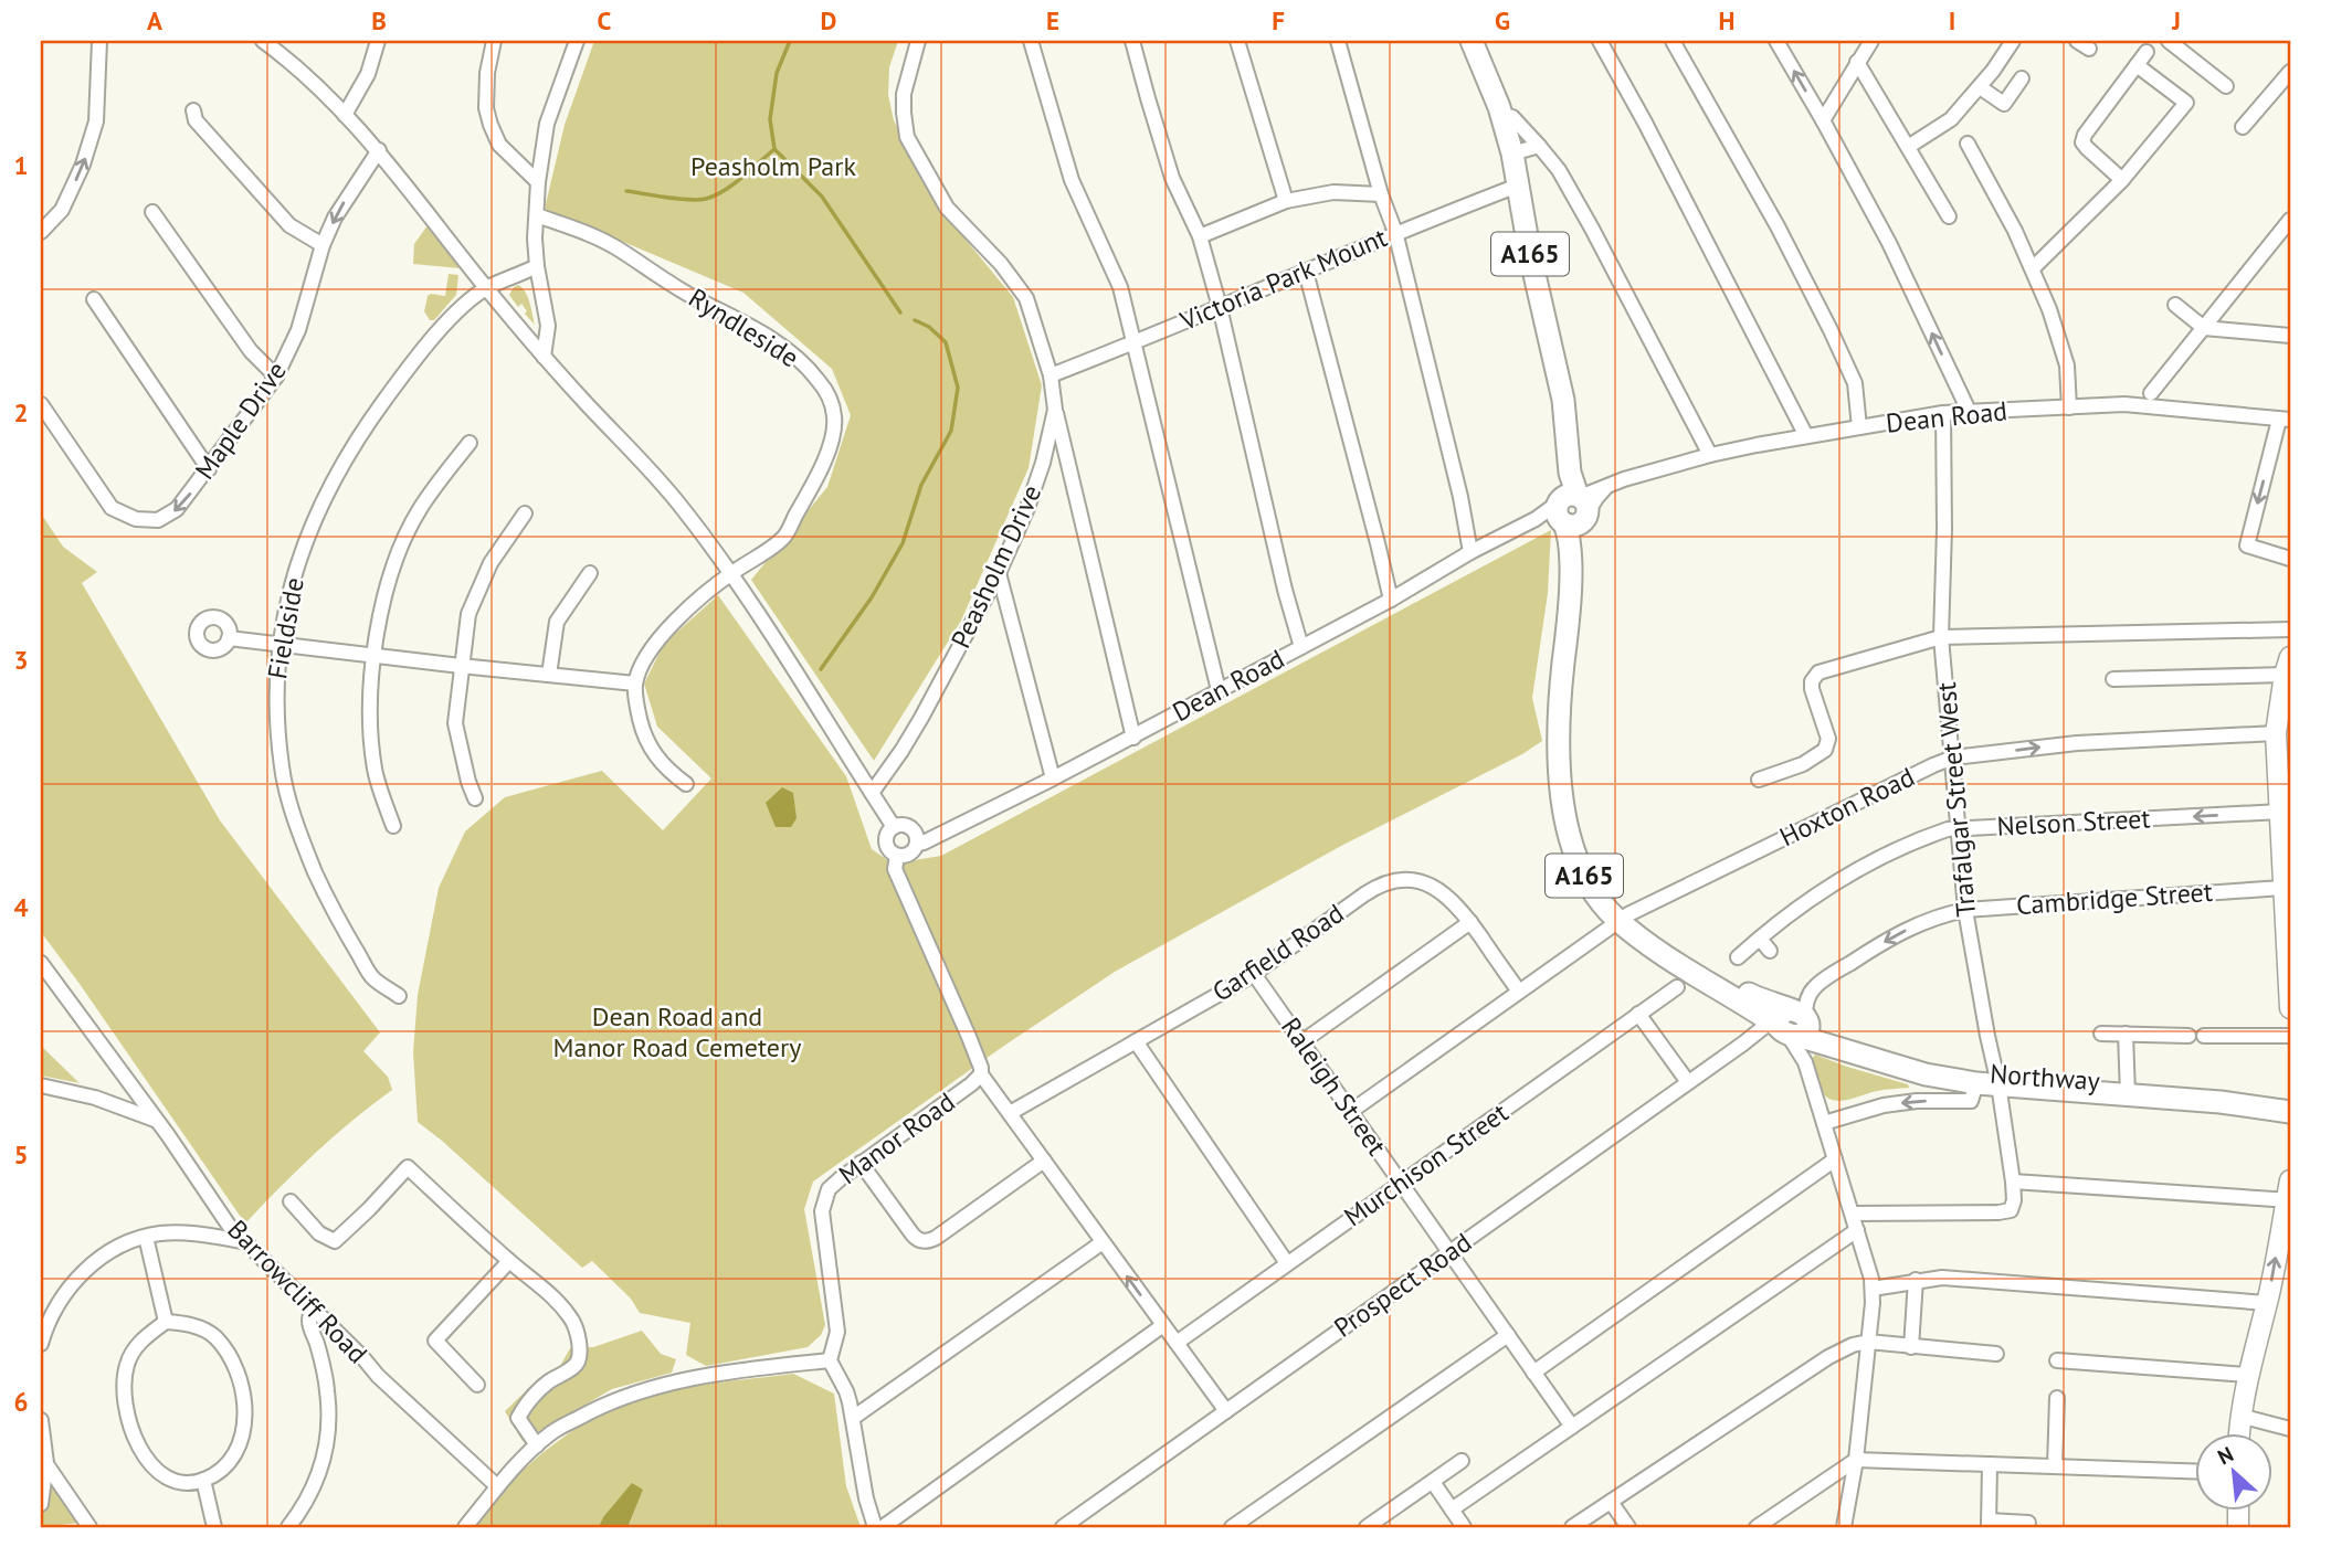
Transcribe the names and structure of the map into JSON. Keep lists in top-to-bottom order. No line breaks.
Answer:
{"streets":{"main road":["A165","Northway"],"street":["Victoria Park Mount","Ryndleside","Dean Road","Maple Drive","Peasholm Drive","Fieldside","Trafalgar Street West","Hoxton Road","Nelson Street","Cambridge Street","Garfield Road","Raleigh Street","Manor Road","Murchison Street","Prospect Road","Barrowcliff Road"]},"crossings":[["A165","Victoria Park Mount"],["A165","Dean Road"],["A165","Hoxton Road"],["A165","Cambridge Street"],["A165","Northway"],["A165","Prospect Road"],["Victoria Park Mount","Peasholm Drive"],["Dean Road","Trafalgar Street West"],["Dean Road","Manor Road"],["Trafalgar Street West","Hoxton Road"],["Trafalgar Street West","Nelson Street"],["Trafalgar Street West","Cambridge Street"],["Trafalgar Street West","Northway"],["Hoxton Road","Garfield Road"],["Hoxton Road","Raleigh Street"],["Cambridge Street","Northway"],["Cambridge Street","Prospect Road"],["Garfield Road","Raleigh Street"],["Northway","Prospect Road"],["Raleigh Street","Murchison Street"],["Raleigh Street","Prospect Road"]],"one_way":["Nelson Street","Cambridge Street"],"parks":["Peasholm Park","Dean Road and Manor Road Cemetery"],"north":"top left","grid":{"columns":["A","B","C","D","E","F","G","H","I","J"],"rows":["1","2","3","4","5","6"]}}
